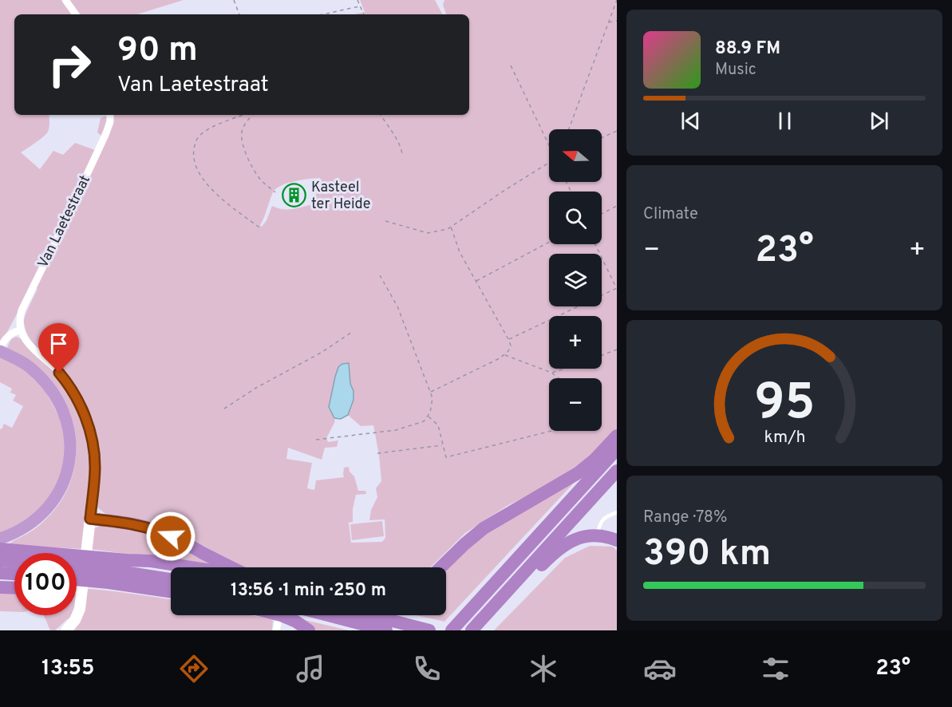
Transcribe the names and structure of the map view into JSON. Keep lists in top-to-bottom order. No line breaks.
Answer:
{"streets":{"street":["Van Laetestraat"]},"places":{"building":["Kasteel ter Heide"]},"north":"left","page":{"turn":["90 m","Van Laetestraat"],"song":["88.9 FM","Music"],"map_buttons":["+","−"],"tile":["Climate",["Range · 78%","390 km"]],"heat":["−","23°","+"],"limit":"100","trip":"13:56 · 1 min · 250 m","tabs":["13:55","23°"],"gauge":["95","km/h"]}}
